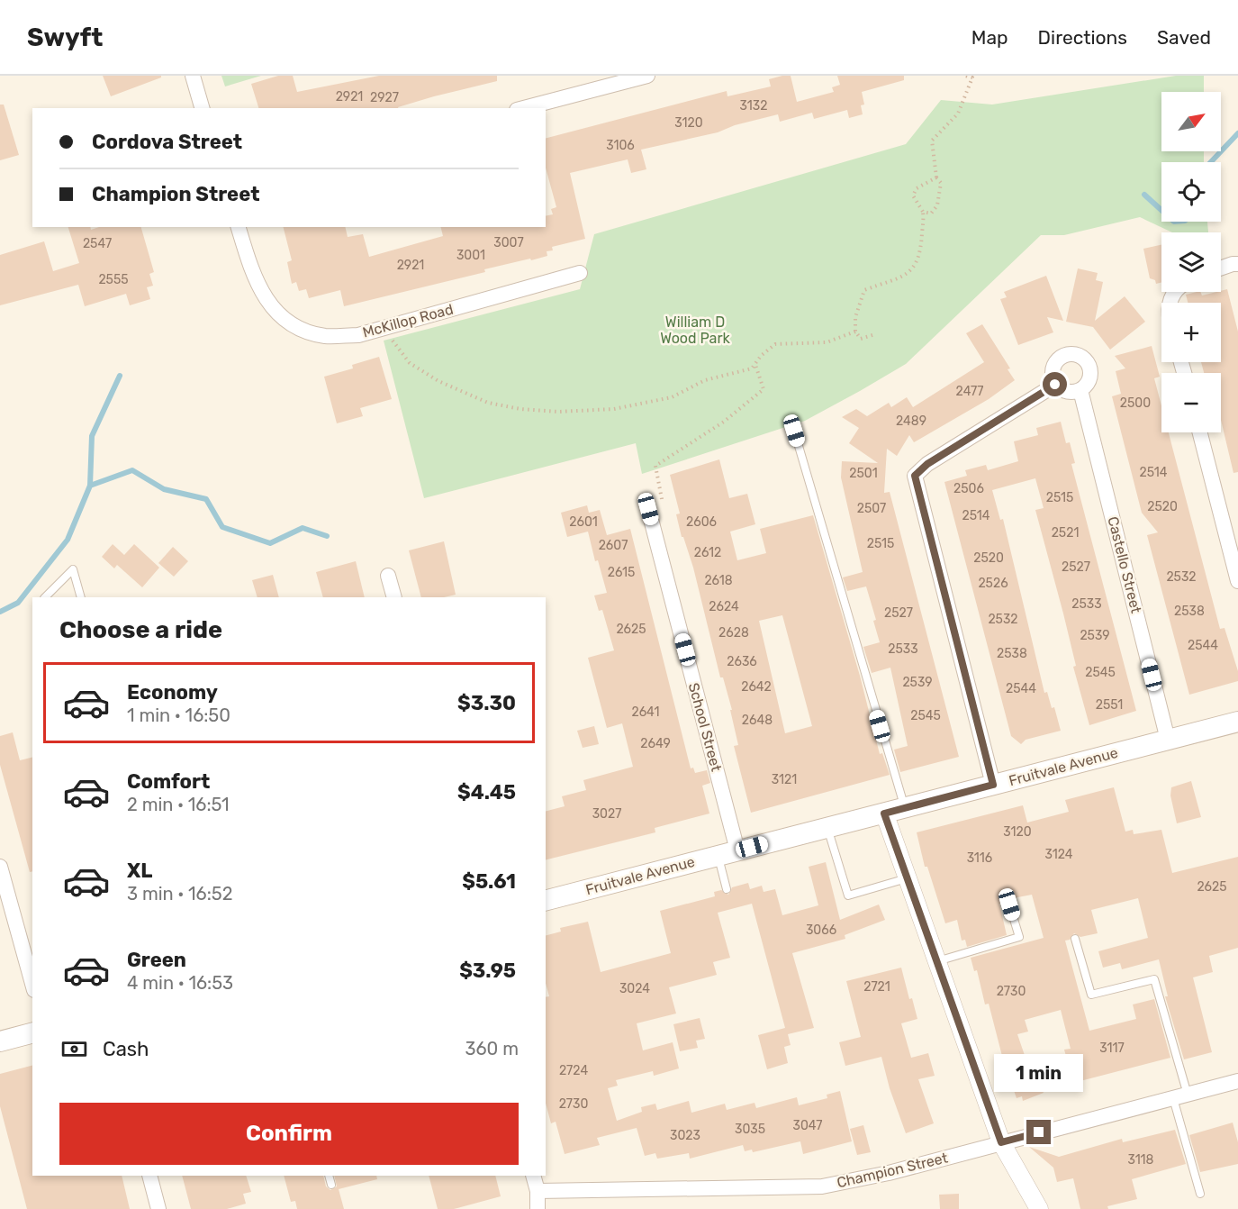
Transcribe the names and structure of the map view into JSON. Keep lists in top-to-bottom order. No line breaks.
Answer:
{"streets":{"main road":["Fruitvale Avenue"],"street":["McKillop Road","Castello Street","School Street","Champion Street"]},"crossings":[["Castello Street","Fruitvale Avenue"],["School Street","Fruitvale Avenue"]],"parks":["William D Wood Park"],"house_numbers":["2921","2927","3132","3120","3106","3007","2547","3001","2921","2555","2477","2500","2489","2514","2501","2506","2515","2520","2507","2514","2601","2606","2521","2515","2607","2612","2520","2527","2615","2532","2618","2526","2533","2624","2538","2527","2532","2625","2628","2539","2544","2533","2538","2636","2545","2539","2642","2544","2551","2641","2545","2648","2649","3121","3027","3120","3124","3116","2625","3066","2721","3024","2730","3117","2724","2730","3047","3035","3023","3118"],"north":"top right","page":{"header":"Swyft","nav":["Map","Directions","Saved"],"map_buttons":["+","−"],"banner":["Cordova Street","Champion Street"],"heading":"Choose a ride","list":[{"name":"Economy","note":"1 min · 16:50","value":"$3.30"},{"name":"Comfort","note":"2 min · 16:51","value":"$4.45"},{"name":"XL","note":"3 min · 16:52","value":"$5.61"},{"name":"Green","note":"4 min · 16:53","value":"$3.95"}],"pay":["Cash","360 m"],"bubble":"1 min","buttons":"Confirm"}}
